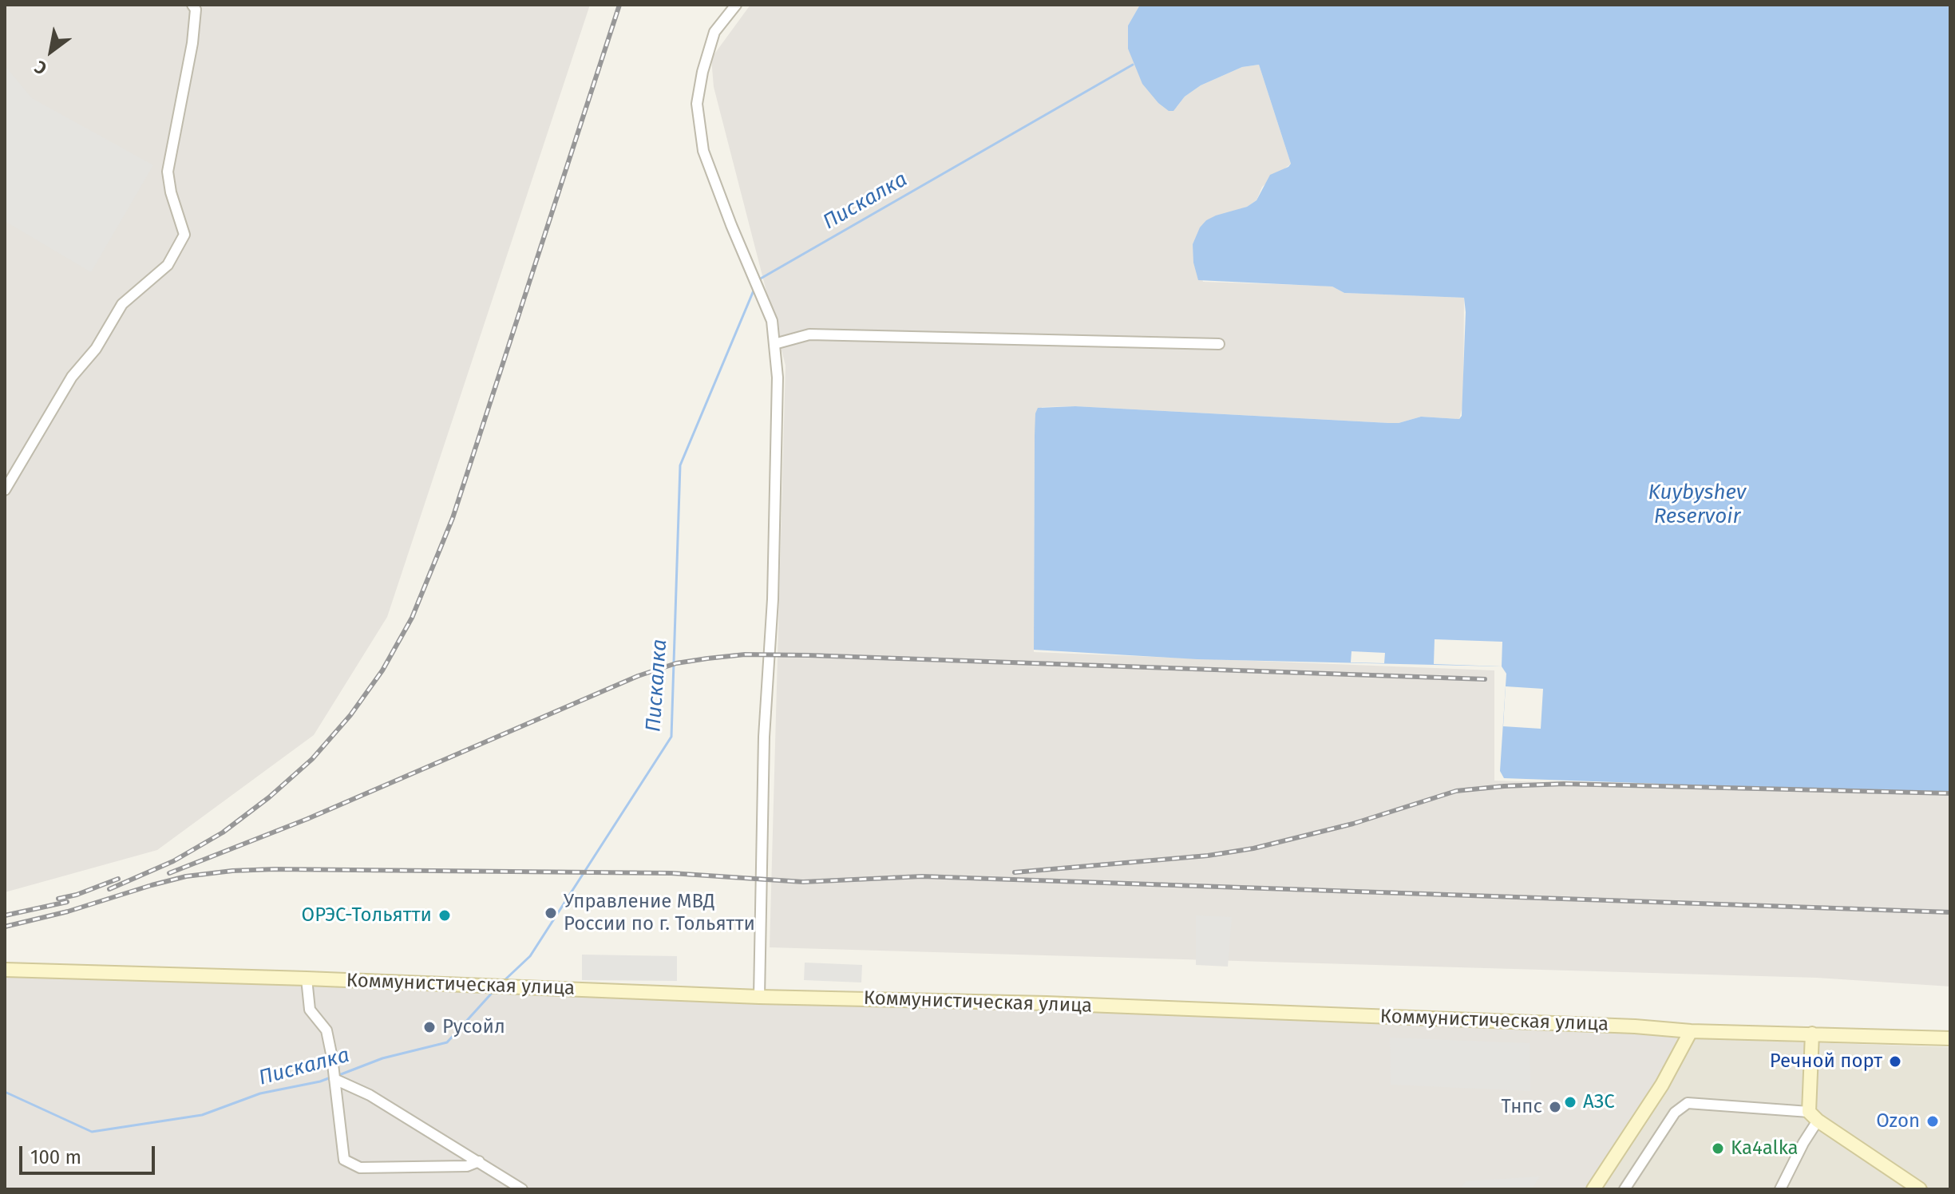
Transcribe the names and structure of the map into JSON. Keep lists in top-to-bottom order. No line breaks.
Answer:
{"streets":{"main road":["Коммунистическая улица"]},"water":["Пискалка","Kuybyshev Reservoir"],"places":["Управление МВД России по г. Тольятти","ОРЭС-Тольятти","Русойл","Речной порт","АЗС","Тнпс","Ozon","Ka4alka"],"scale_bar":"100 m","north":"bottom left"}
